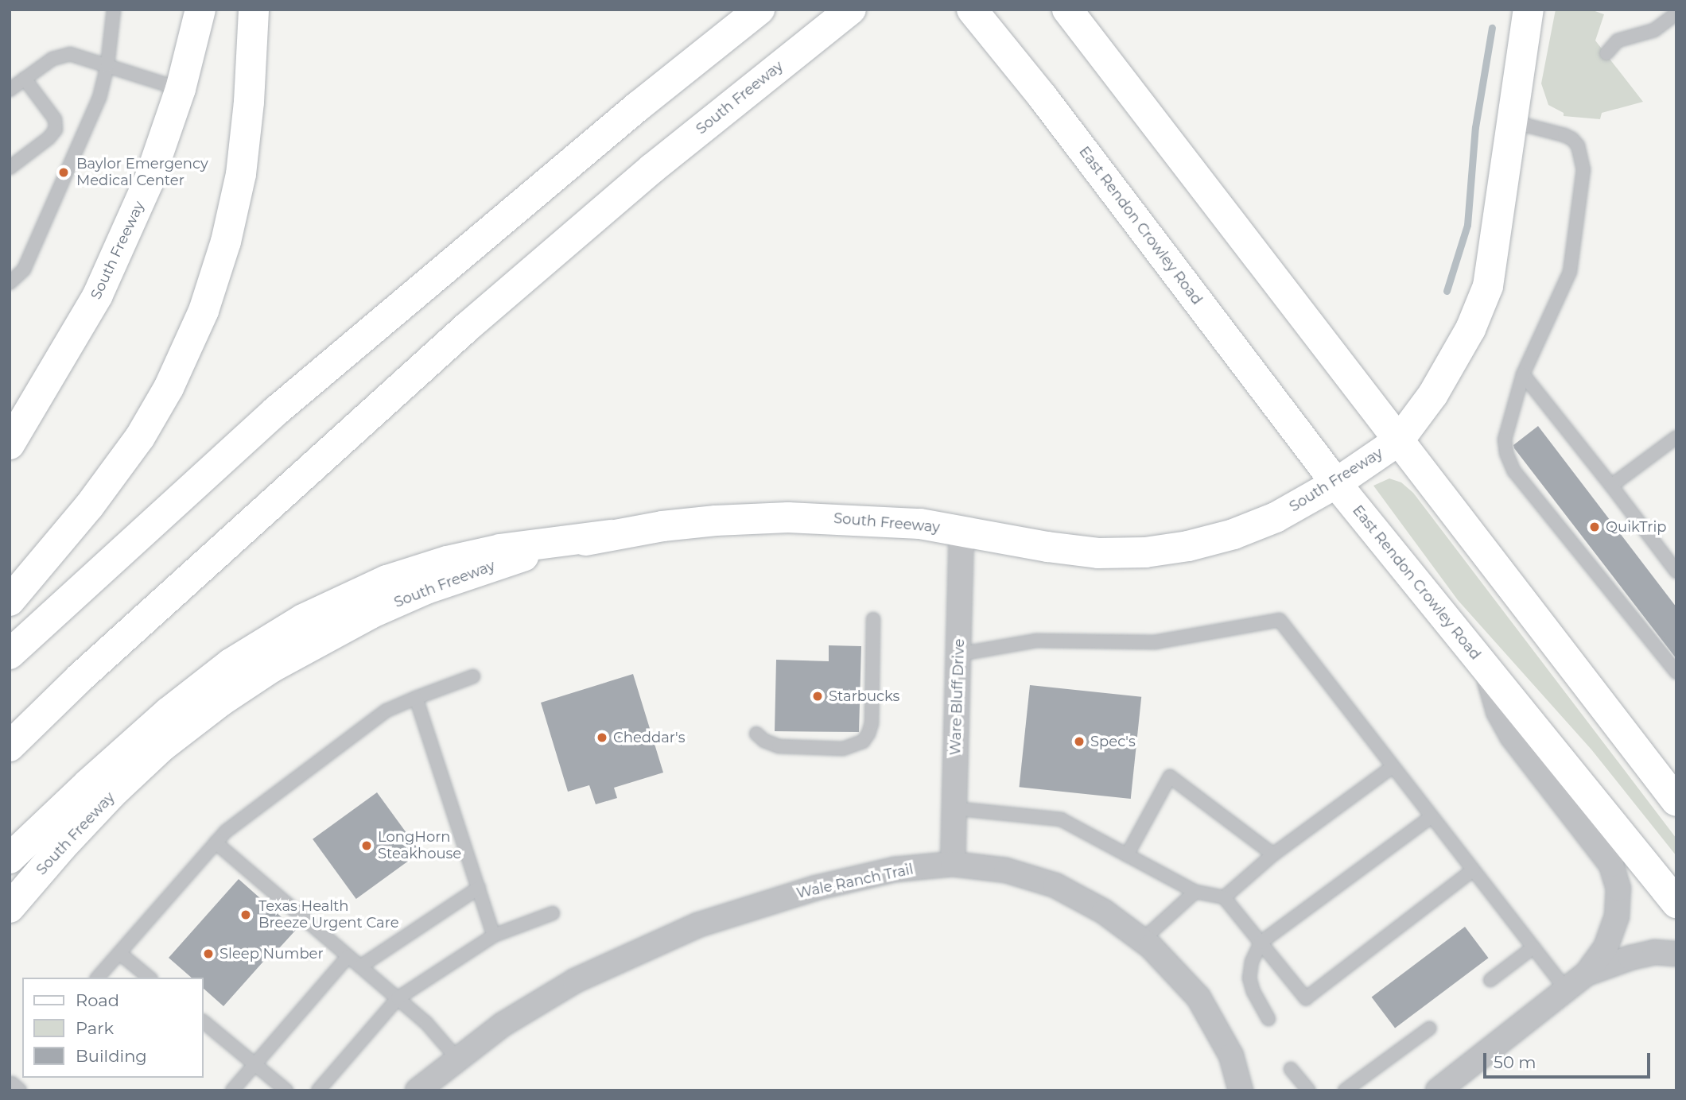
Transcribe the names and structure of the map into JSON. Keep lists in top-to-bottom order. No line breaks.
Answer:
{"streets":{"main road":["South Freeway","East Rendon Crowley Road"],"street":["Ware Bluff Drive","Wale Ranch Trail"]},"crossings":[["South Freeway","East Rendon Crowley Road"],["South Freeway","Ware Bluff Drive"],["Ware Bluff Drive","Wale Ranch Trail"]],"places":["Baylor Emergency Medical Center","QuikTrip","Starbucks","Cheddar's","Spec's","LongHorn Steakhouse","Texas Health Breeze Urgent Care","Sleep Number"],"legend":["Road","Park","Building"],"scale_bar":"50 m"}
